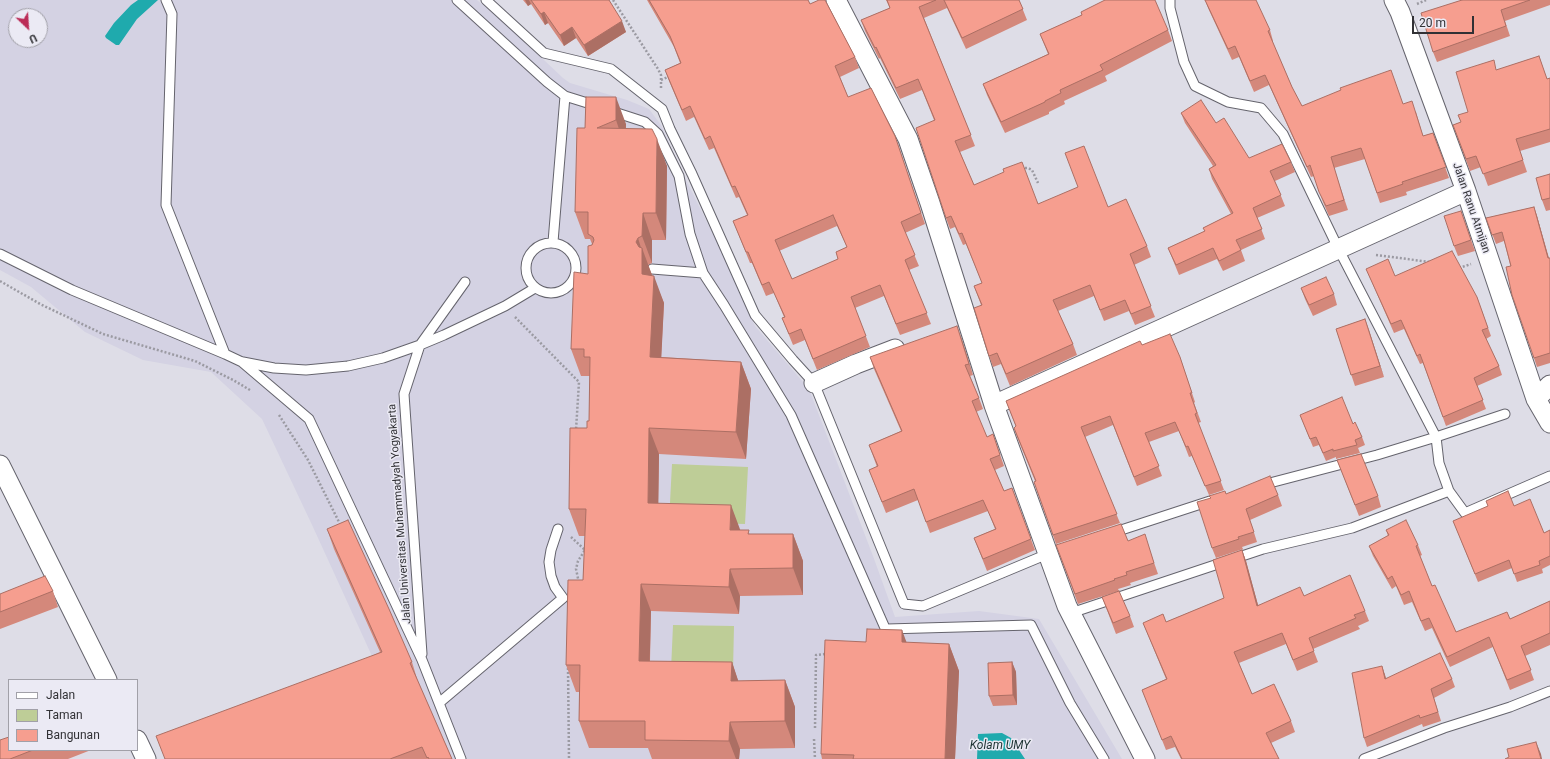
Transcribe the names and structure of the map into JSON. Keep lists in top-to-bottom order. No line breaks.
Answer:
{"streets":{"street":["Jalan Ranu Atmijan"],"lane":["Jalan Universitas Muhammadyah Yogyakarta"]},"water":["Kolam UMY"],"legend":["Jalan","Taman","Bangunan"],"scale_bar":"20 m","north":"bottom right"}
